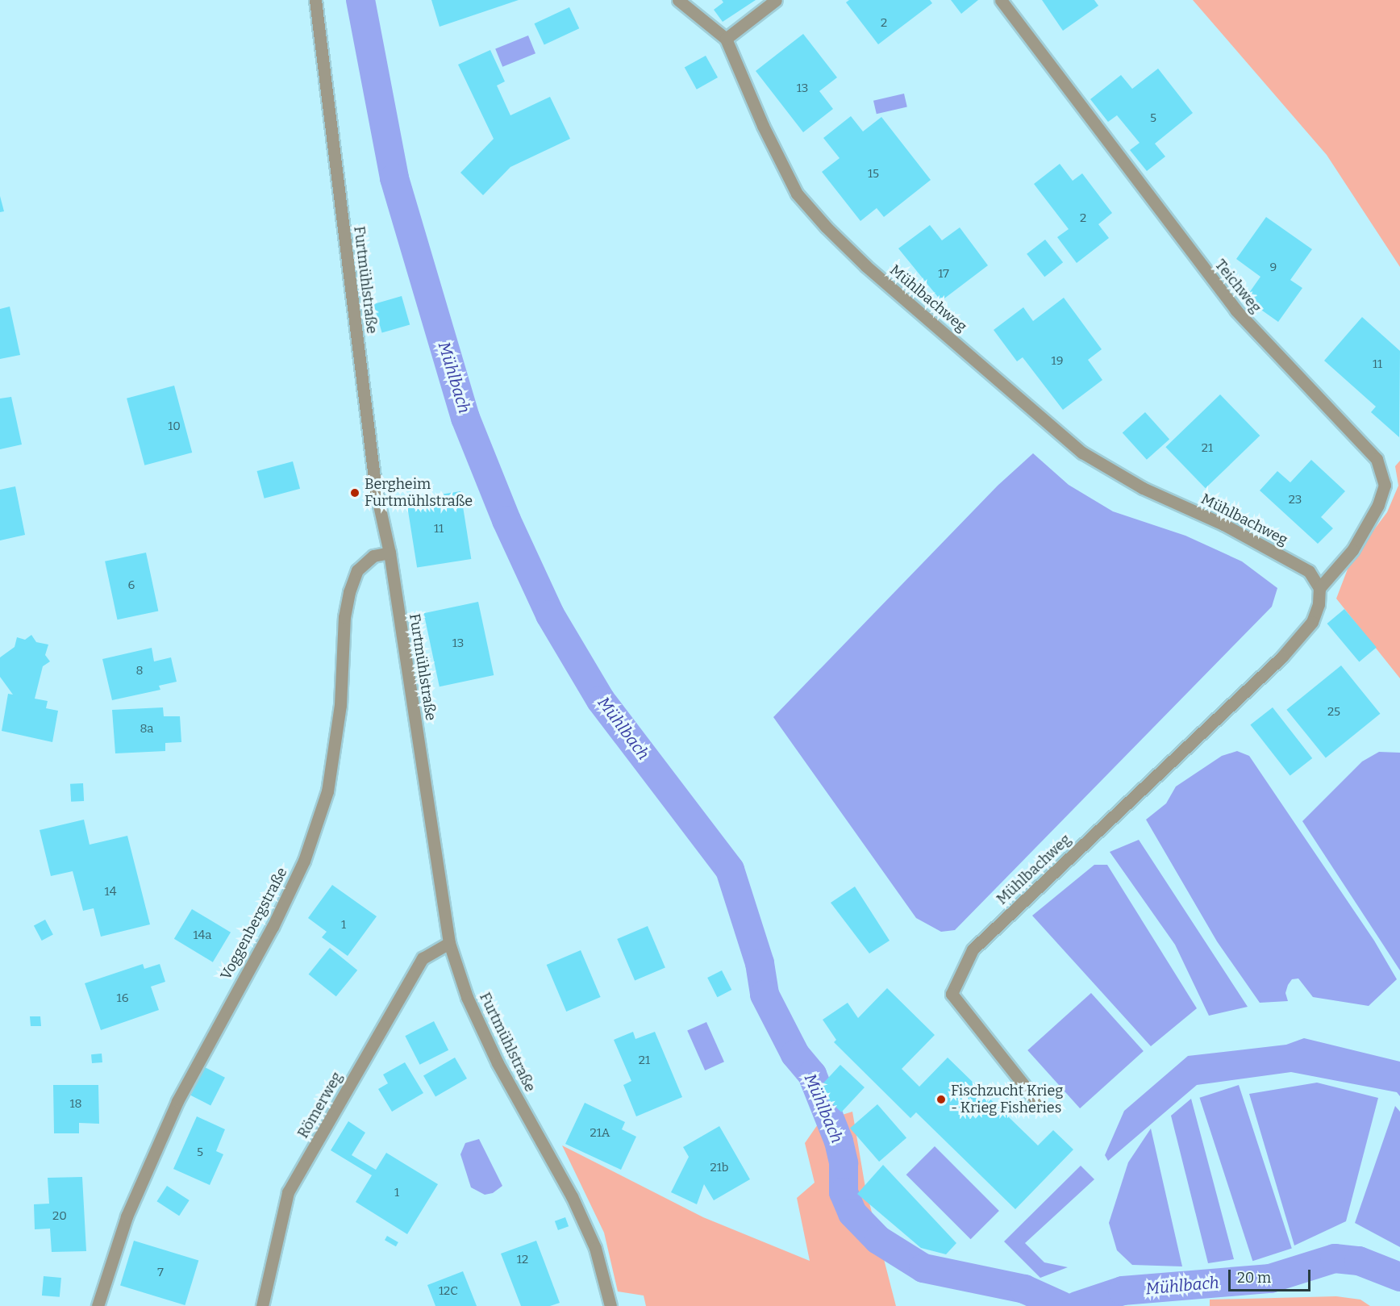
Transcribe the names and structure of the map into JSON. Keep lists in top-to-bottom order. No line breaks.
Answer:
{"streets":{"street":["Furtmühlstraße","Teichweg","Mühlbachweg","Voggenbergstraße","Römerweg"]},"crossings":[["Furtmühlstraße","Voggenbergstraße"],["Furtmühlstraße","Römerweg"],["Teichweg","Mühlbachweg"]],"water":["Mühlbach"],"places":["Bergheim Furtmühlstraße","Fischzucht Krieg - Krieg Fisheries"],"house_numbers":["2","13","5","15","2","9","17","19","11","10","21","23","11","6","13","8","25","8a","14","1","14a","16","21","18","21A","5","21b","1","20","12","7","12C"],"scale_bar":"20 m"}
